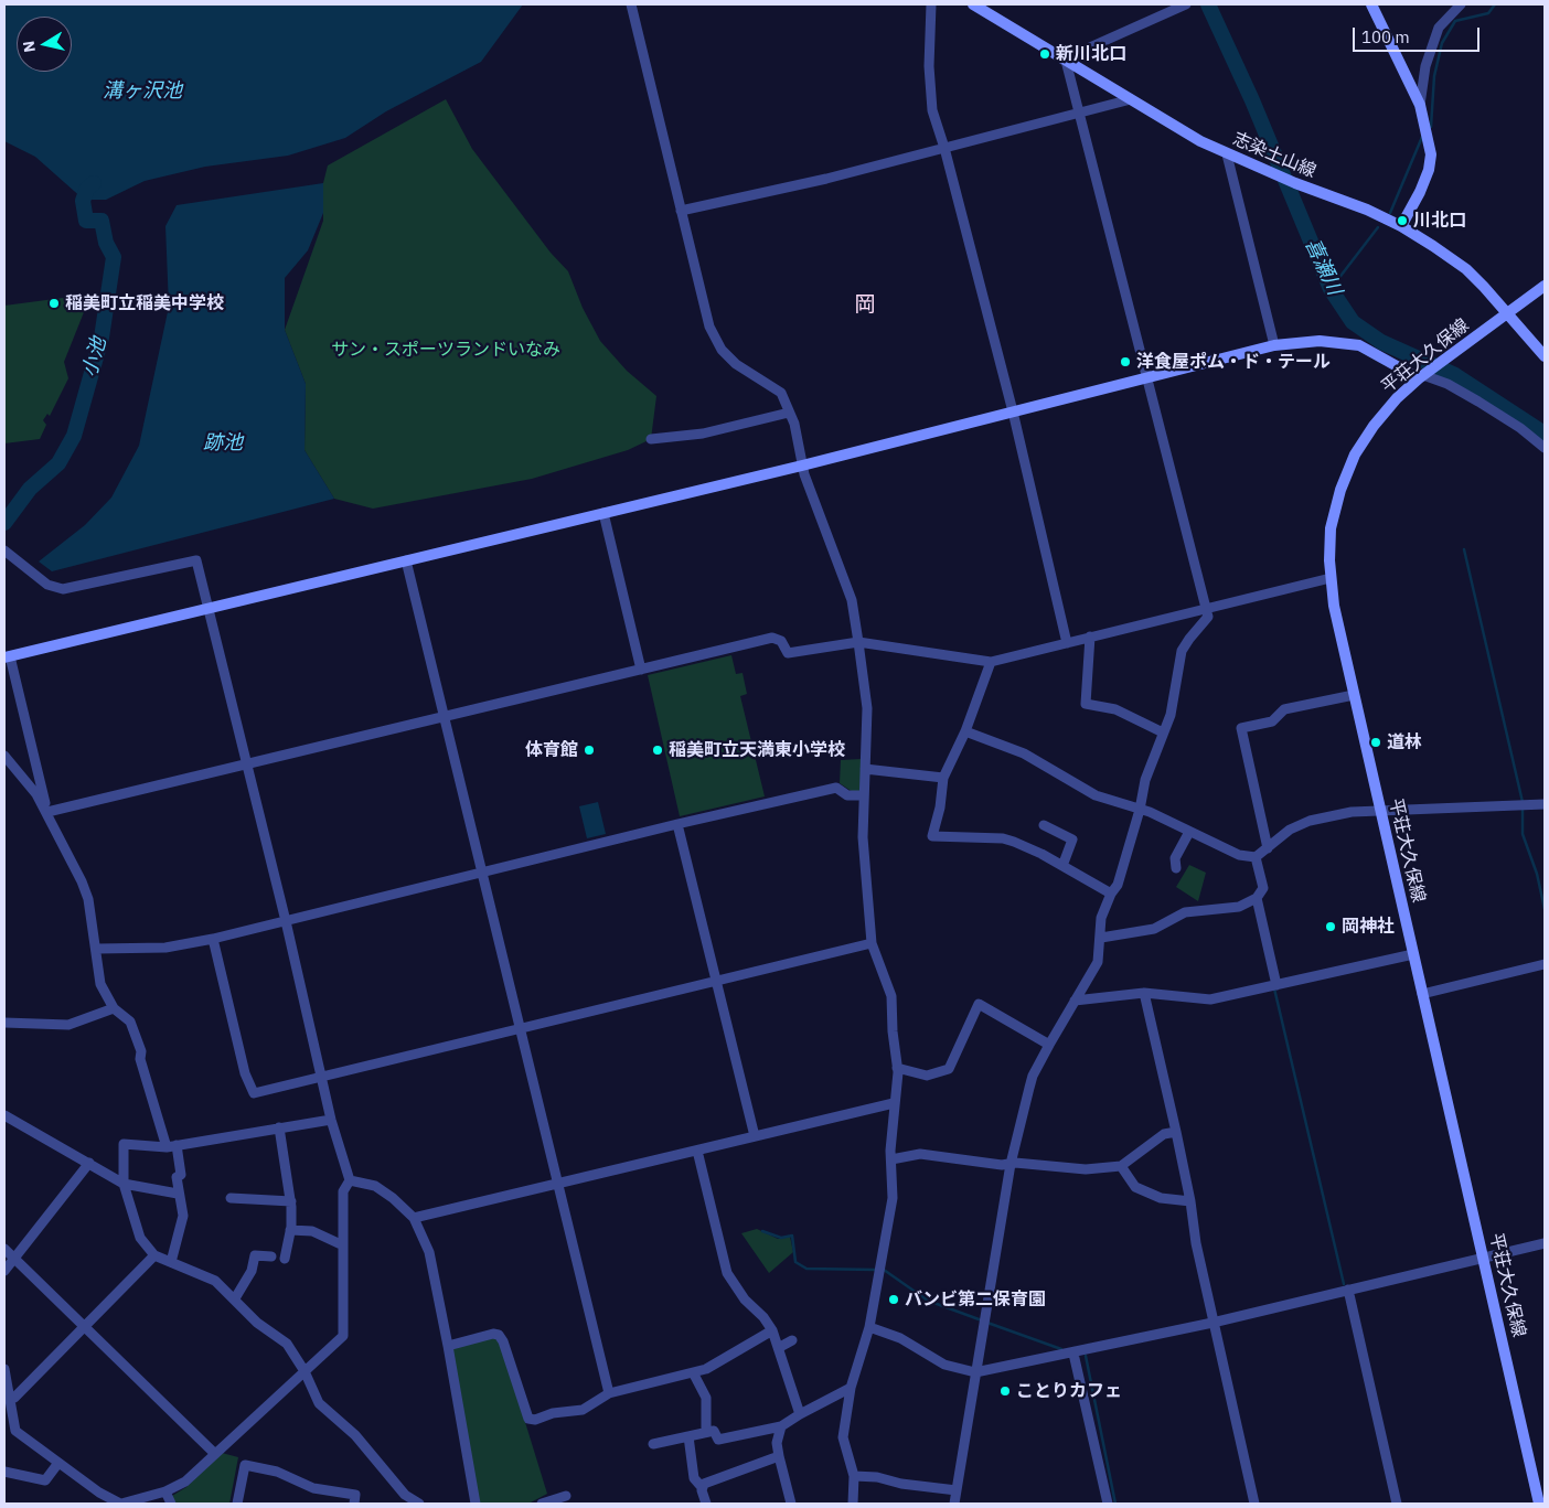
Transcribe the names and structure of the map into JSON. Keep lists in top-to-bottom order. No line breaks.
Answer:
{"streets":{"main road":["志染土山線","平荘大久保線"]},"crossings":[["志染土山線","平荘大久保線"]],"districts":["岡"],"water":["溝ヶ沢池","喜瀬川","小池","跡池"],"parks":["サン・スポーツランドいなみ"],"places":["新川北口","川北口","稲美町立稲美中学校","洋食屋ポム・ド・テール","道林","体育館","稲美町立天満東小学校","岡神社","バンビ第二保育園","ことりカフェ"],"scale_bar":"100 m","north":"left"}
